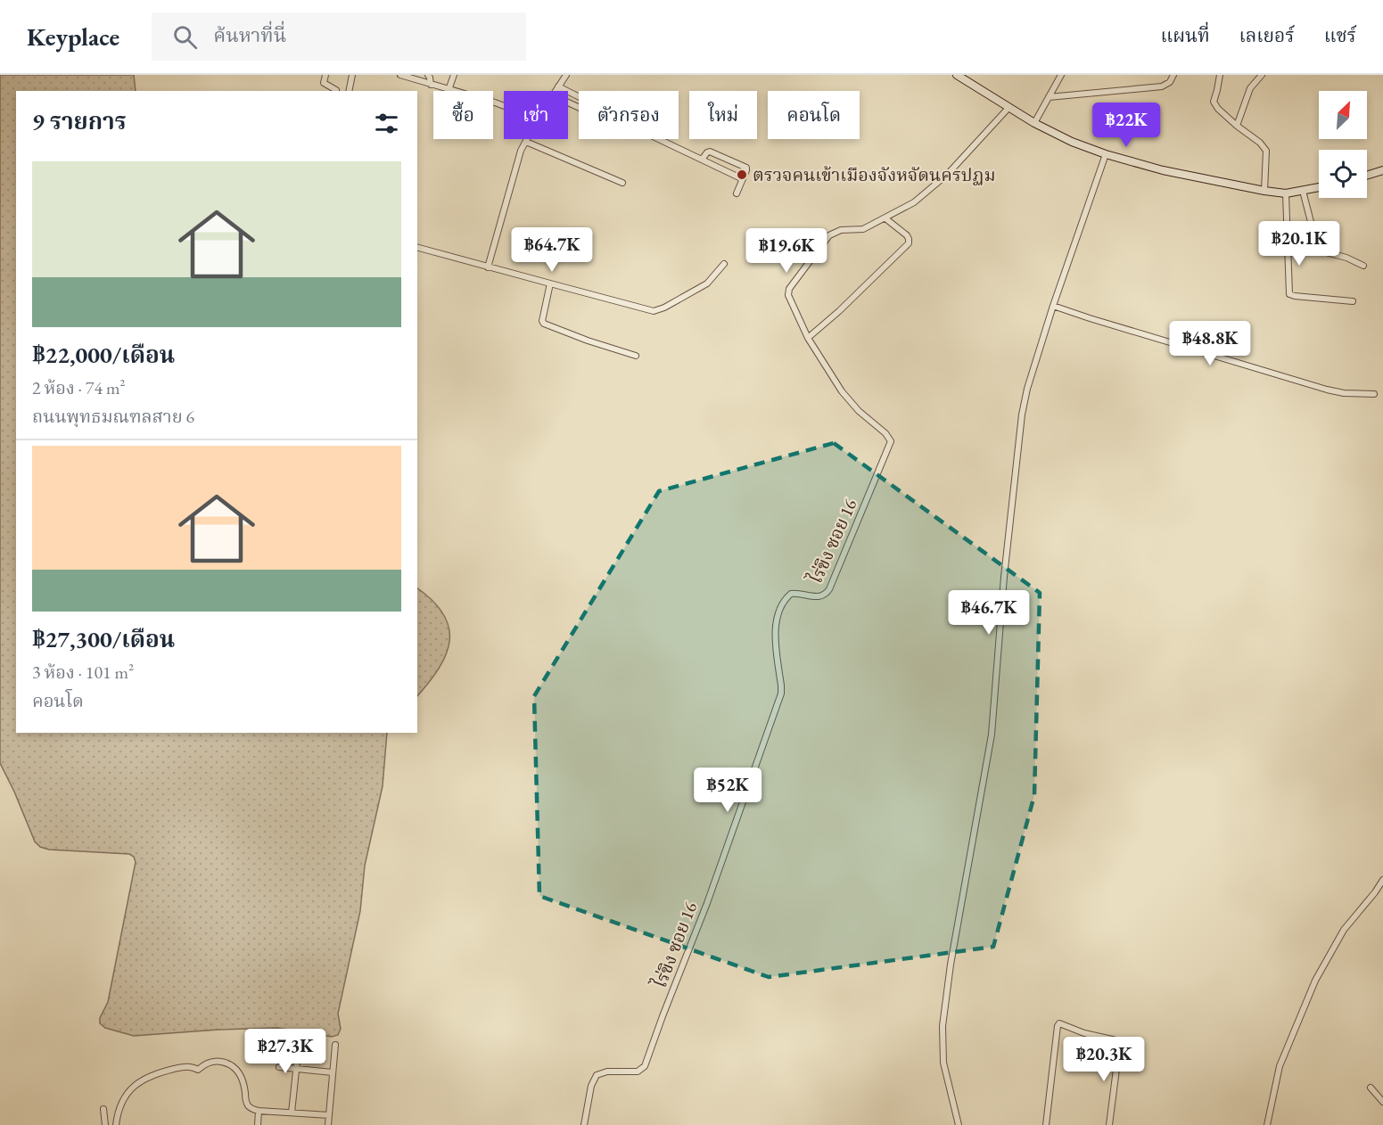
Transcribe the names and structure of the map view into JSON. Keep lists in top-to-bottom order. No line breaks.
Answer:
{"streets":{"street":["ไร่ขิง ซอย 16"]},"places":["ตรวจคนเข้าเมืองจังหจัดนครปฏม"],"north":"top right","page":{"header":"Keyplace","search":"ค้นหาที่นี่","nav":["แผนที่","เลเยอร์","แชร์"],"chip":["ซื้อ","เช่า","ตัวกรอง","ใหม่","คอนโด"],"heading":"9 รายการ","price":["฿22K","฿20.1K","฿64.7K","฿19.6K","฿48.8K","฿46.7K","฿52K","฿27.3K","฿20.3K"],"list":[{"name":"฿22,000/เดือน","note":"2 ห้อง · 74 m² · ถนนพุทธมณฑลสาย 6"},{"name":"฿27,300/เดือน","note":"3 ห้อง · 101 m² · คอนโด"}]}}
